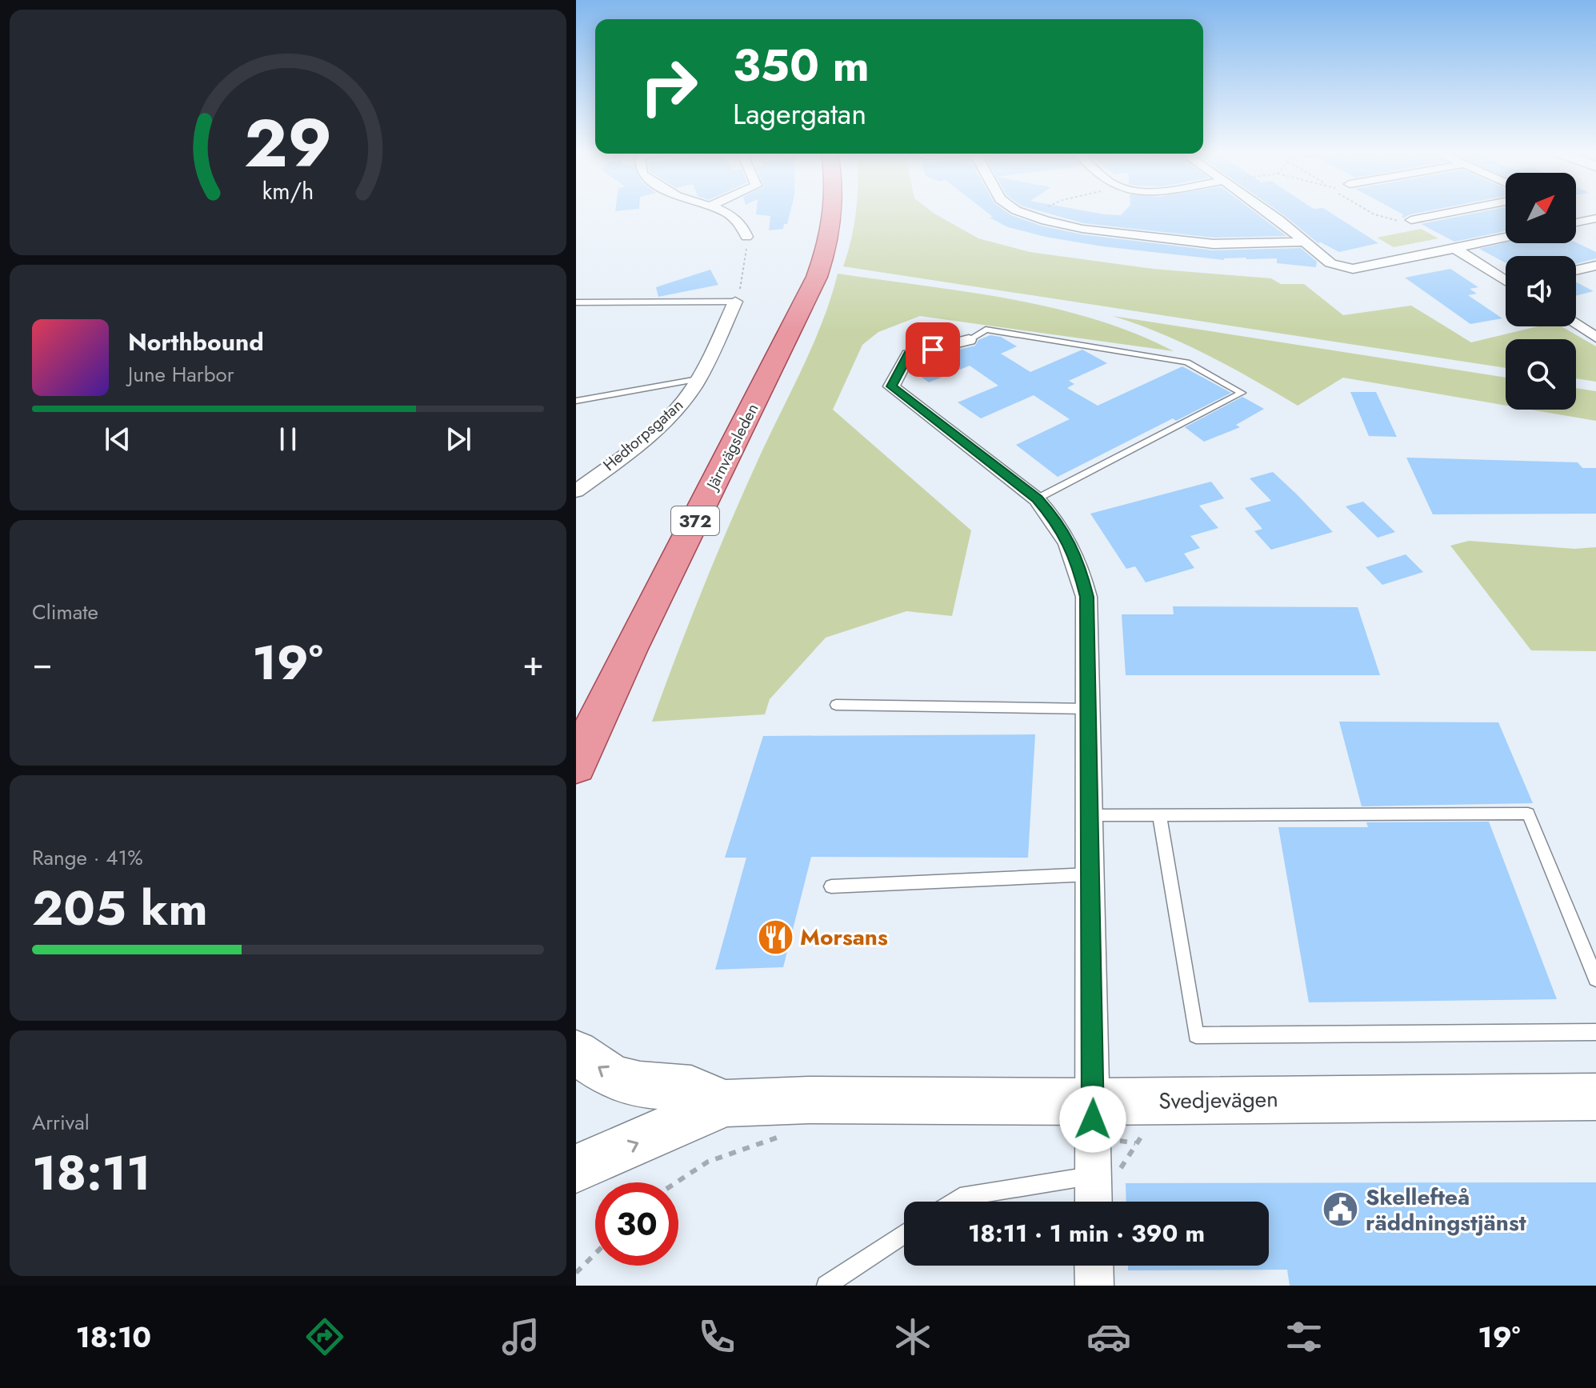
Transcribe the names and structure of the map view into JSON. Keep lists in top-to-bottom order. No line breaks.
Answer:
{"streets":{"main road":["Järnvägsleden","372"],"street":["Hedtorpsgatan","Svedjevägen"]},"places":{"restaurant":["Morsans"],"public building":["Skellefteå räddningstjänst"]},"north":"top right","page":{"turn":["350 m","Lagergatan"],"song":["Northbound","June Harbor"],"tile":["Climate",["Range · 41%","205 km"],["Arrival","18:11"]],"heat":["−","19°","+"],"limit":"30","trip":"18:11 · 1 min · 390 m","tabs":["18:10","19°"],"gauge":["29","km/h"]}}
